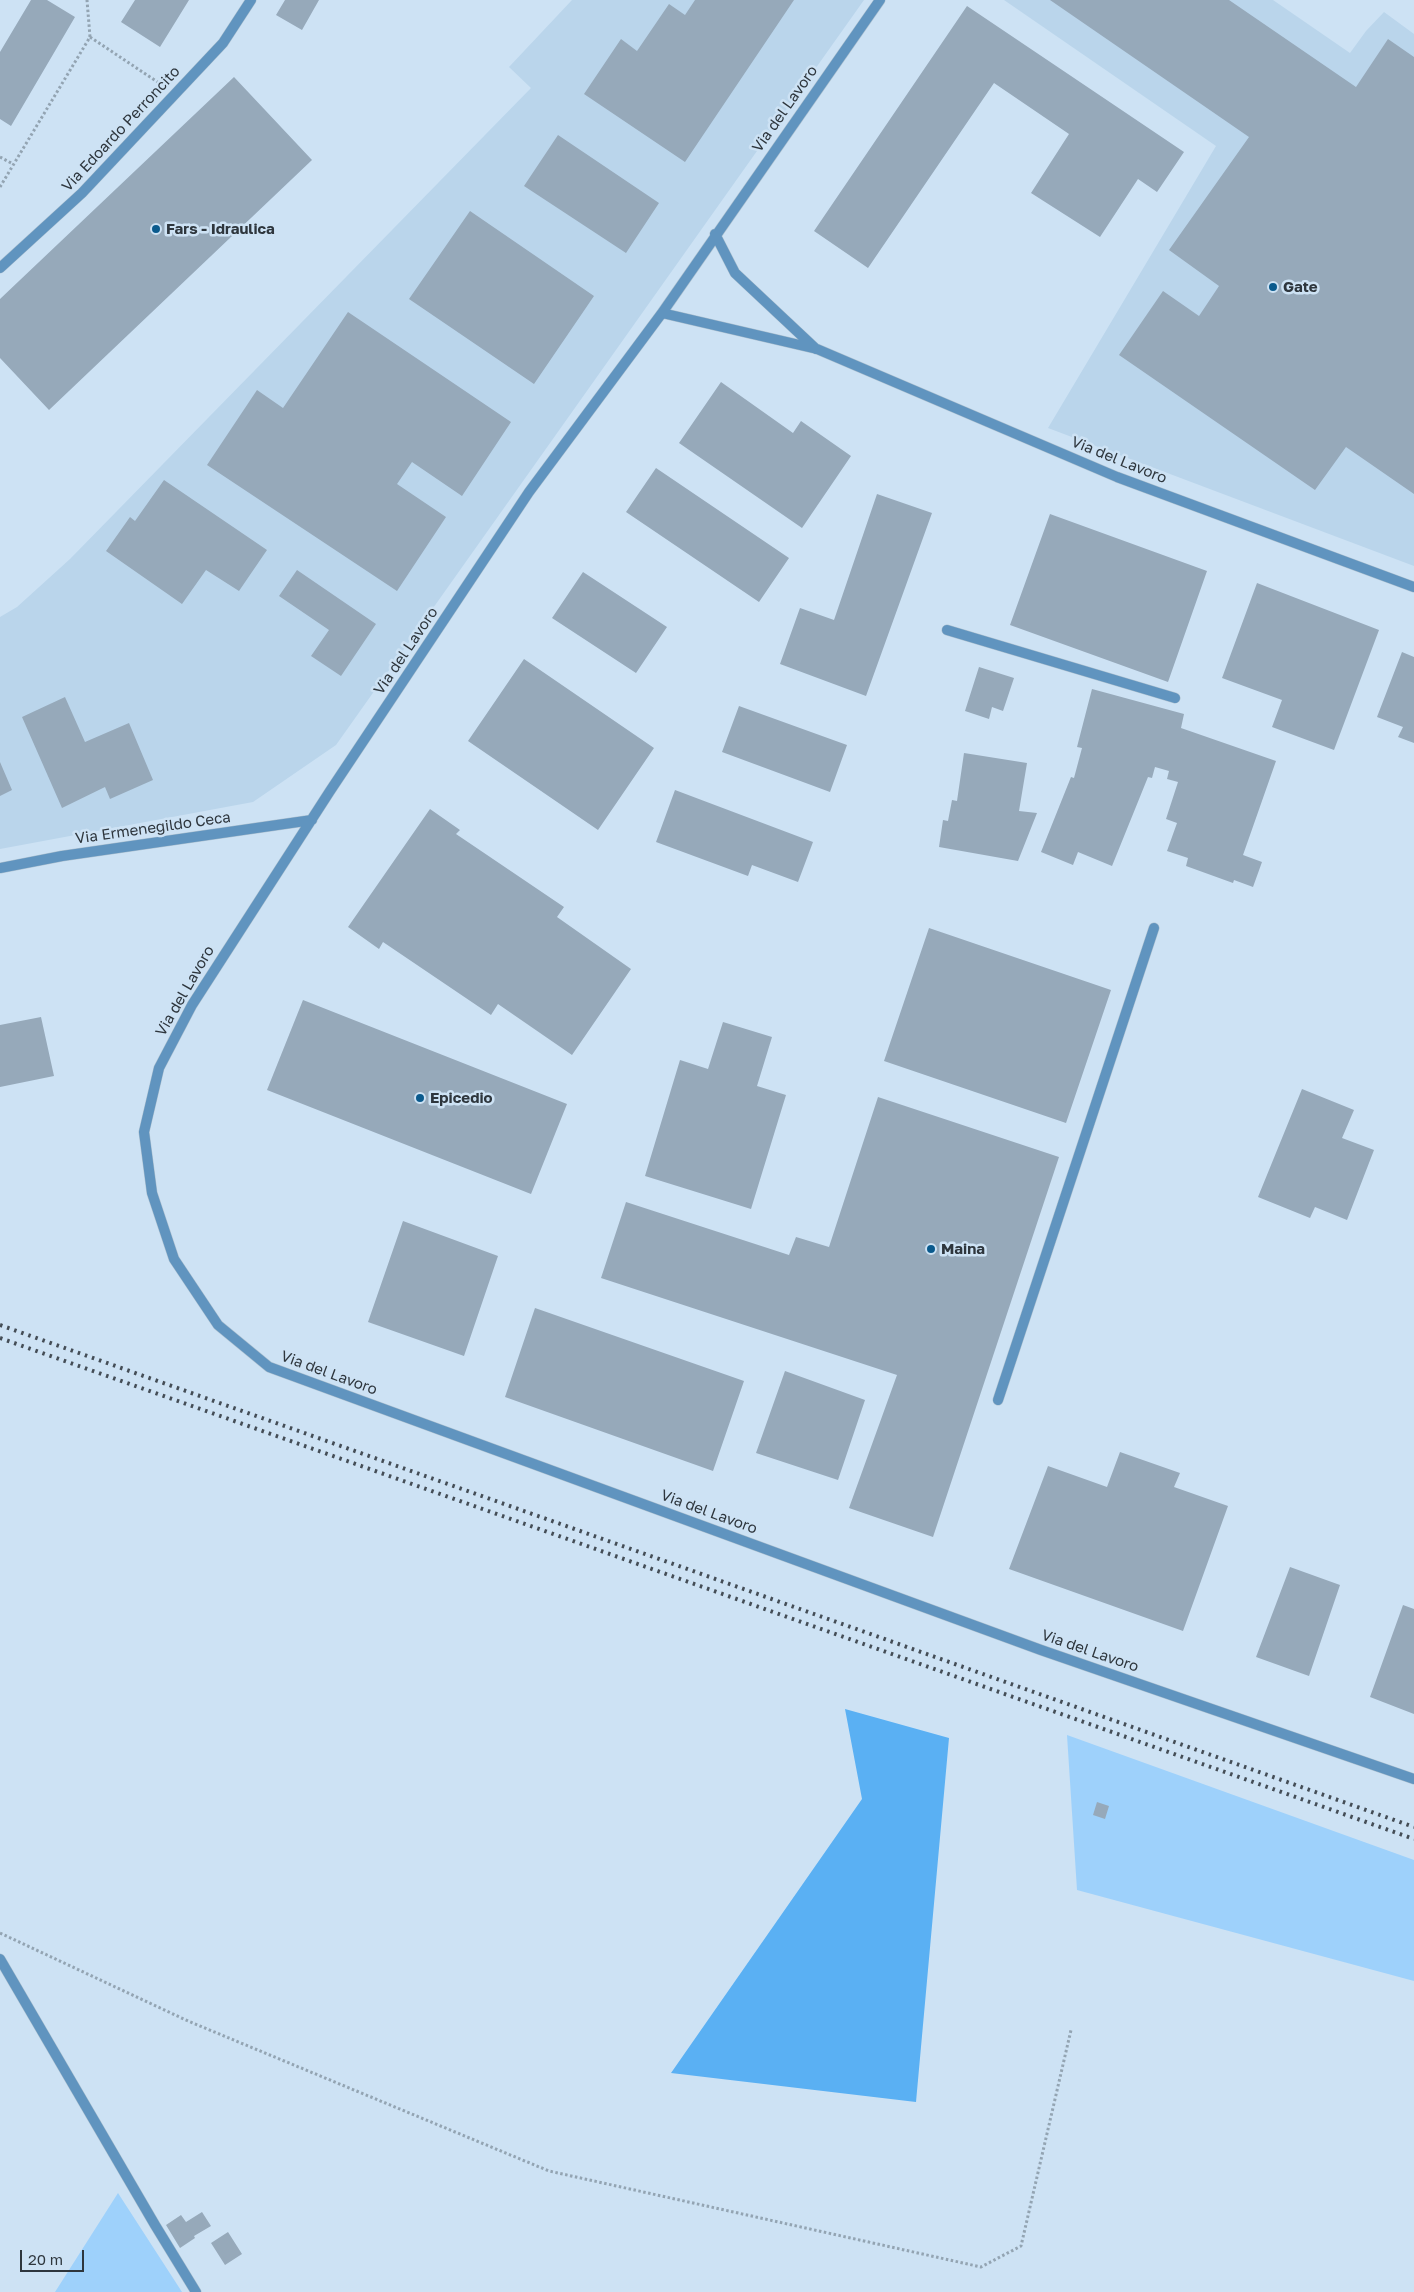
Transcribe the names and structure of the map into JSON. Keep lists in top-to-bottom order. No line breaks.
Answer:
{"streets":{"street":["Via del Lavoro","Via Edoardo Perroncito","Via Ermenegildo Ceca"]},"crossings":[["Via del Lavoro","Via Ermenegildo Ceca"]],"places":["Fars - Idraulica","Gate","Epicedio","Maina"],"scale_bar":"20 m"}
